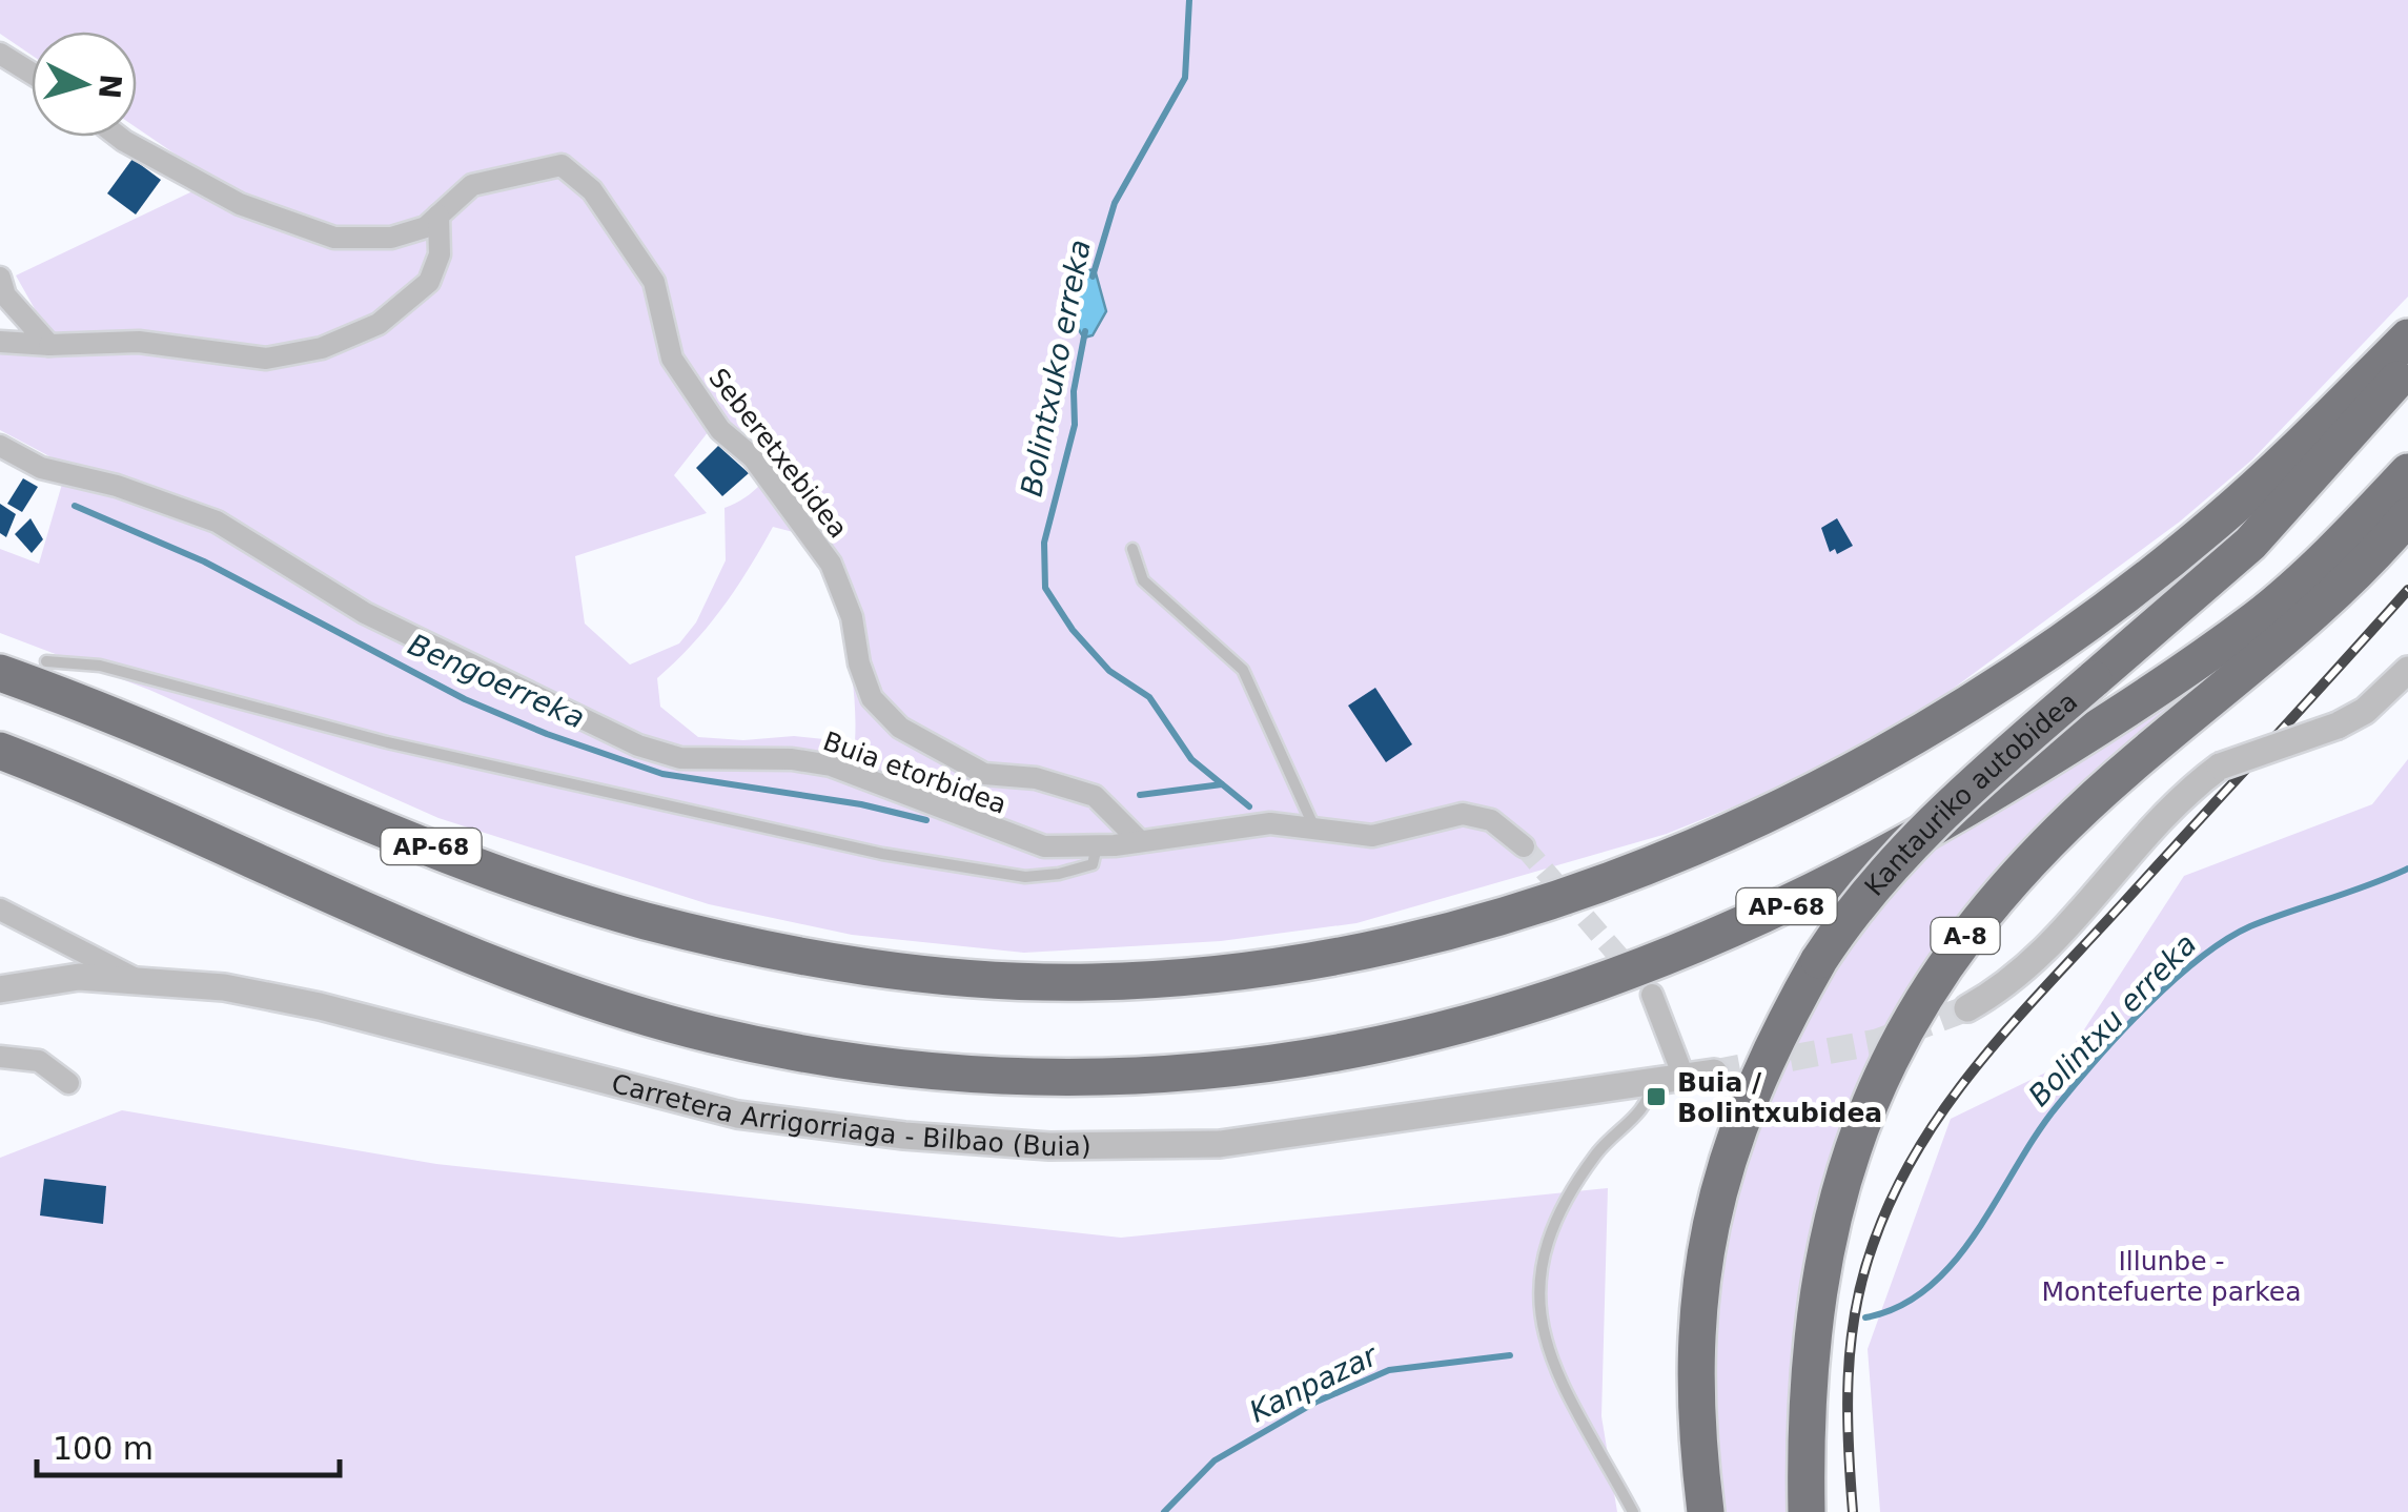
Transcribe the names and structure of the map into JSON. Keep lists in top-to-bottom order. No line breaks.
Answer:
{"streets":{"highway":["Kantauriko autobidea","AP-68","A-8"],"street":["Seberetxebidea","Buia etorbidea","Carretera Arrigorriaga - Bilbao (Buia)"]},"crossings":[["Seberetxebidea","Buia etorbidea"]],"water":["Bolintxuko erreka","Bengoerreka","Bolintxu erreka","Kanpazar"],"parks":["Illunbe - Montefuerte parkea"],"places":{"transit":["Buia / Bolintxubidea"]},"scale_bar":"100 m","north":"right"}
